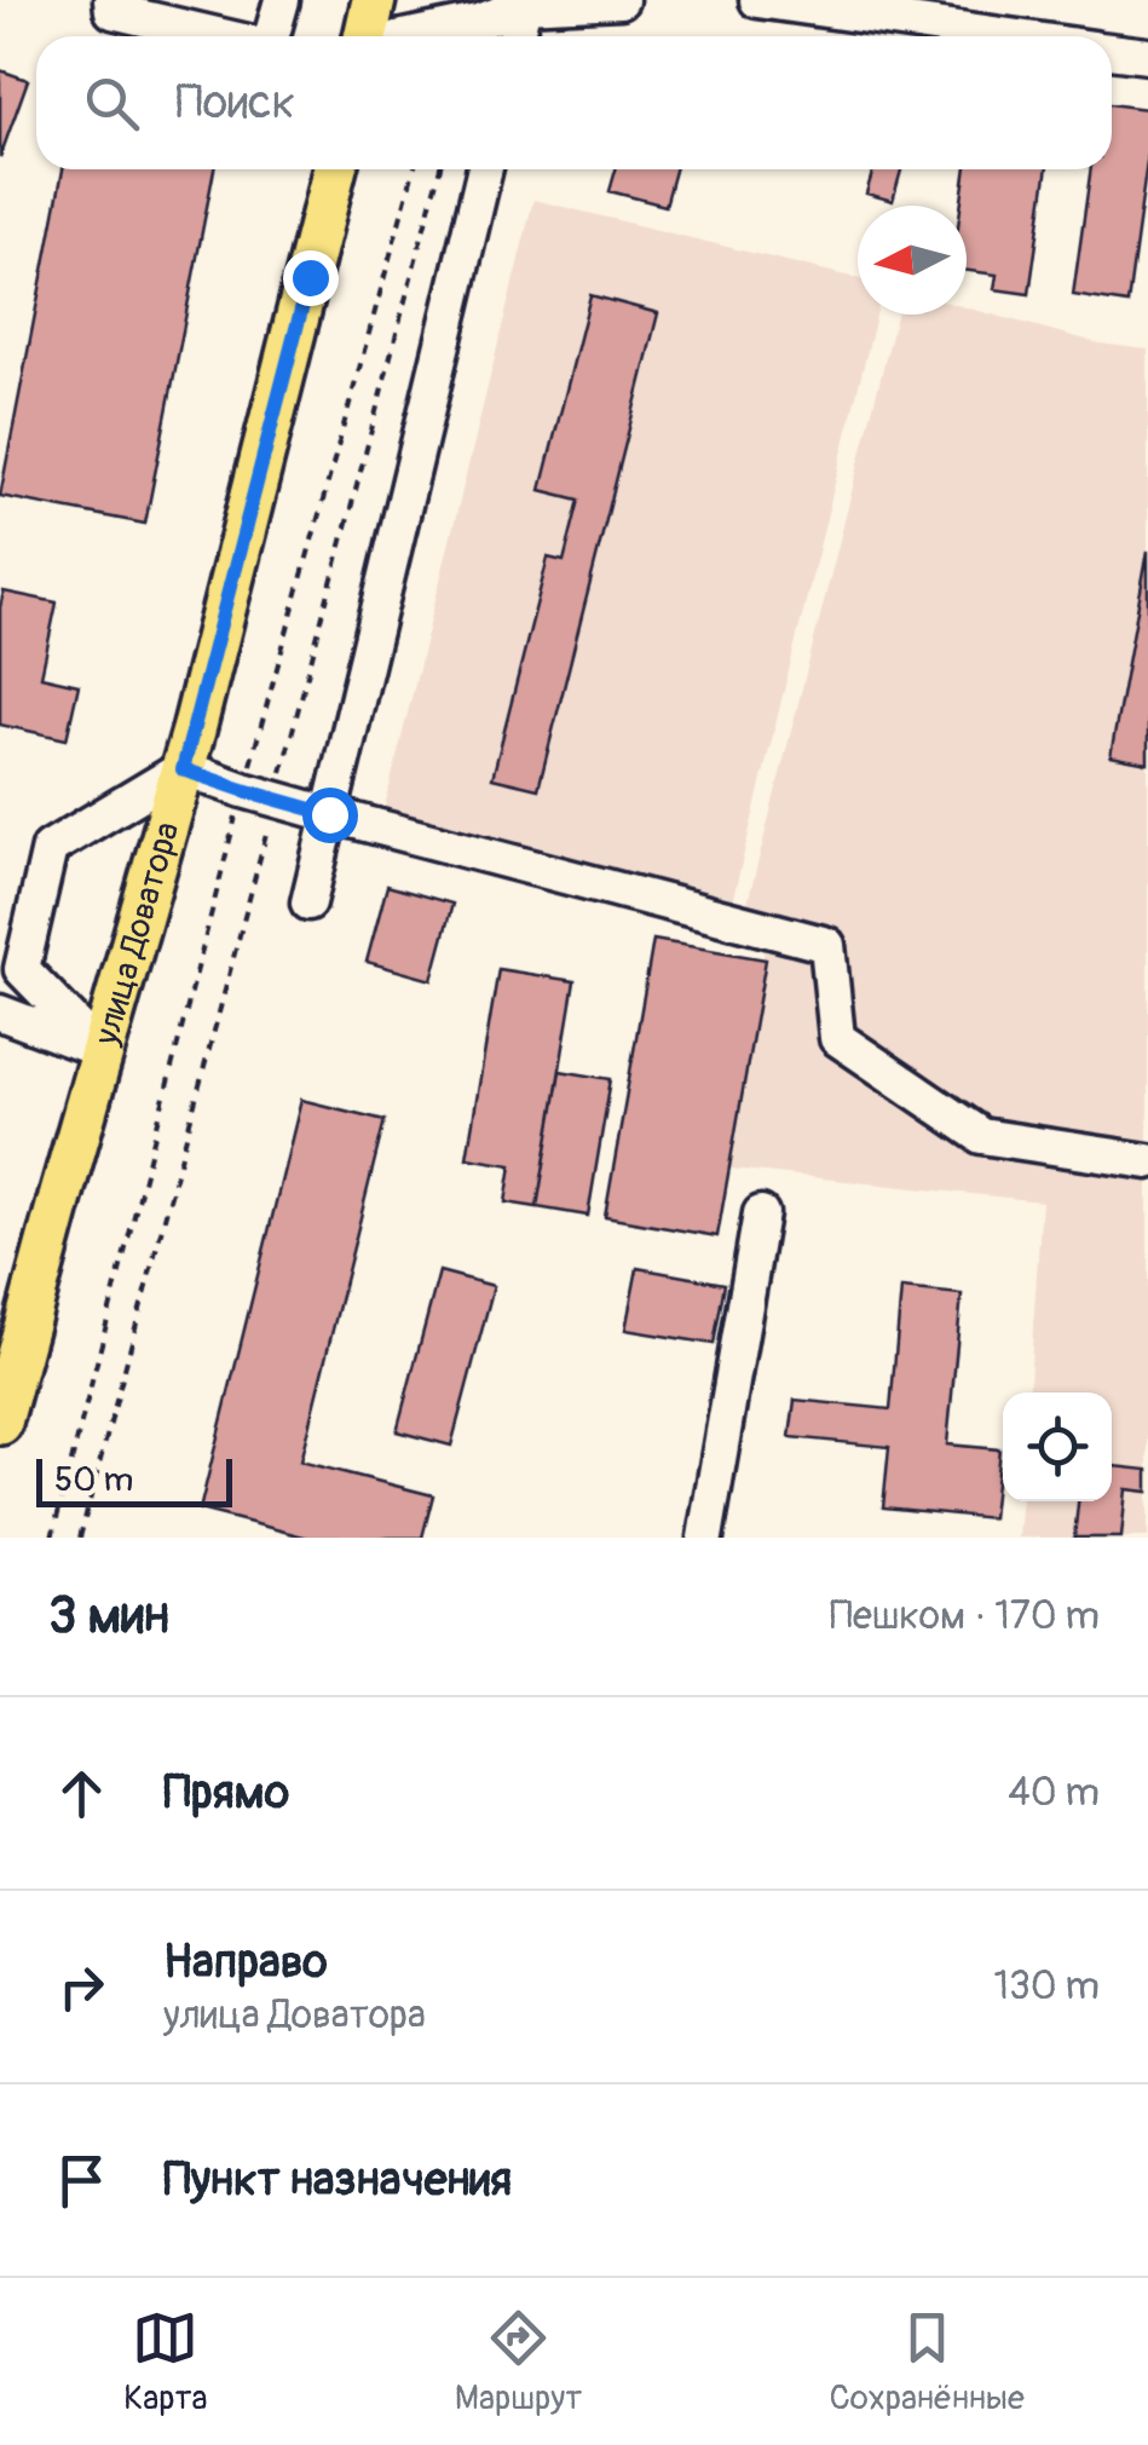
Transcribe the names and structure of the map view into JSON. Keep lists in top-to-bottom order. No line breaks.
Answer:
{"streets":{"main road":["улица Доватора"]},"scale_bar":"50 m","north":"left","page":{"search":"Поиск","scale":"50 m","heading":["3 мин","Пешком · 170 m"],"list":[["Прямо","40 m"],["Направо","улица Доватора","130 m"],"Пункт назначения"],"nav":["Карта","Маршрут","Сохранённые"]}}
